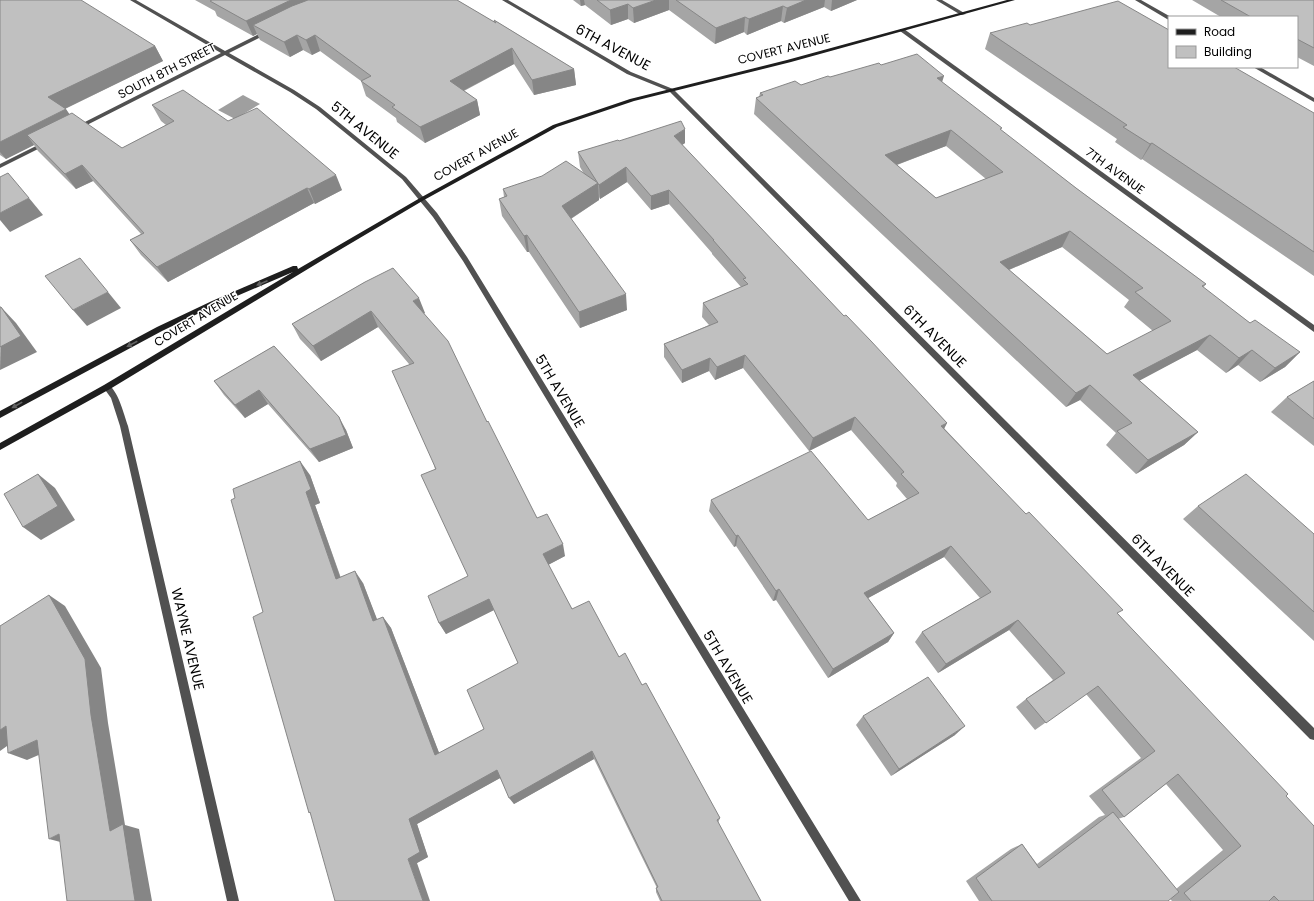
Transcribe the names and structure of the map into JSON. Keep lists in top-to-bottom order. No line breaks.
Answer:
{"streets":{"main road":["COVERT AVENUE"],"street":["6TH AVENUE","SOUTH 8TH STREET","5TH AVENUE","7TH AVENUE","WAYNE AVENUE"]},"crossings":[["6TH AVENUE","COVERT AVENUE"],["COVERT AVENUE","5TH AVENUE"],["COVERT AVENUE","7TH AVENUE"],["COVERT AVENUE","WAYNE AVENUE"],["SOUTH 8TH STREET","5TH AVENUE"]],"legend":["Road","Building"]}
